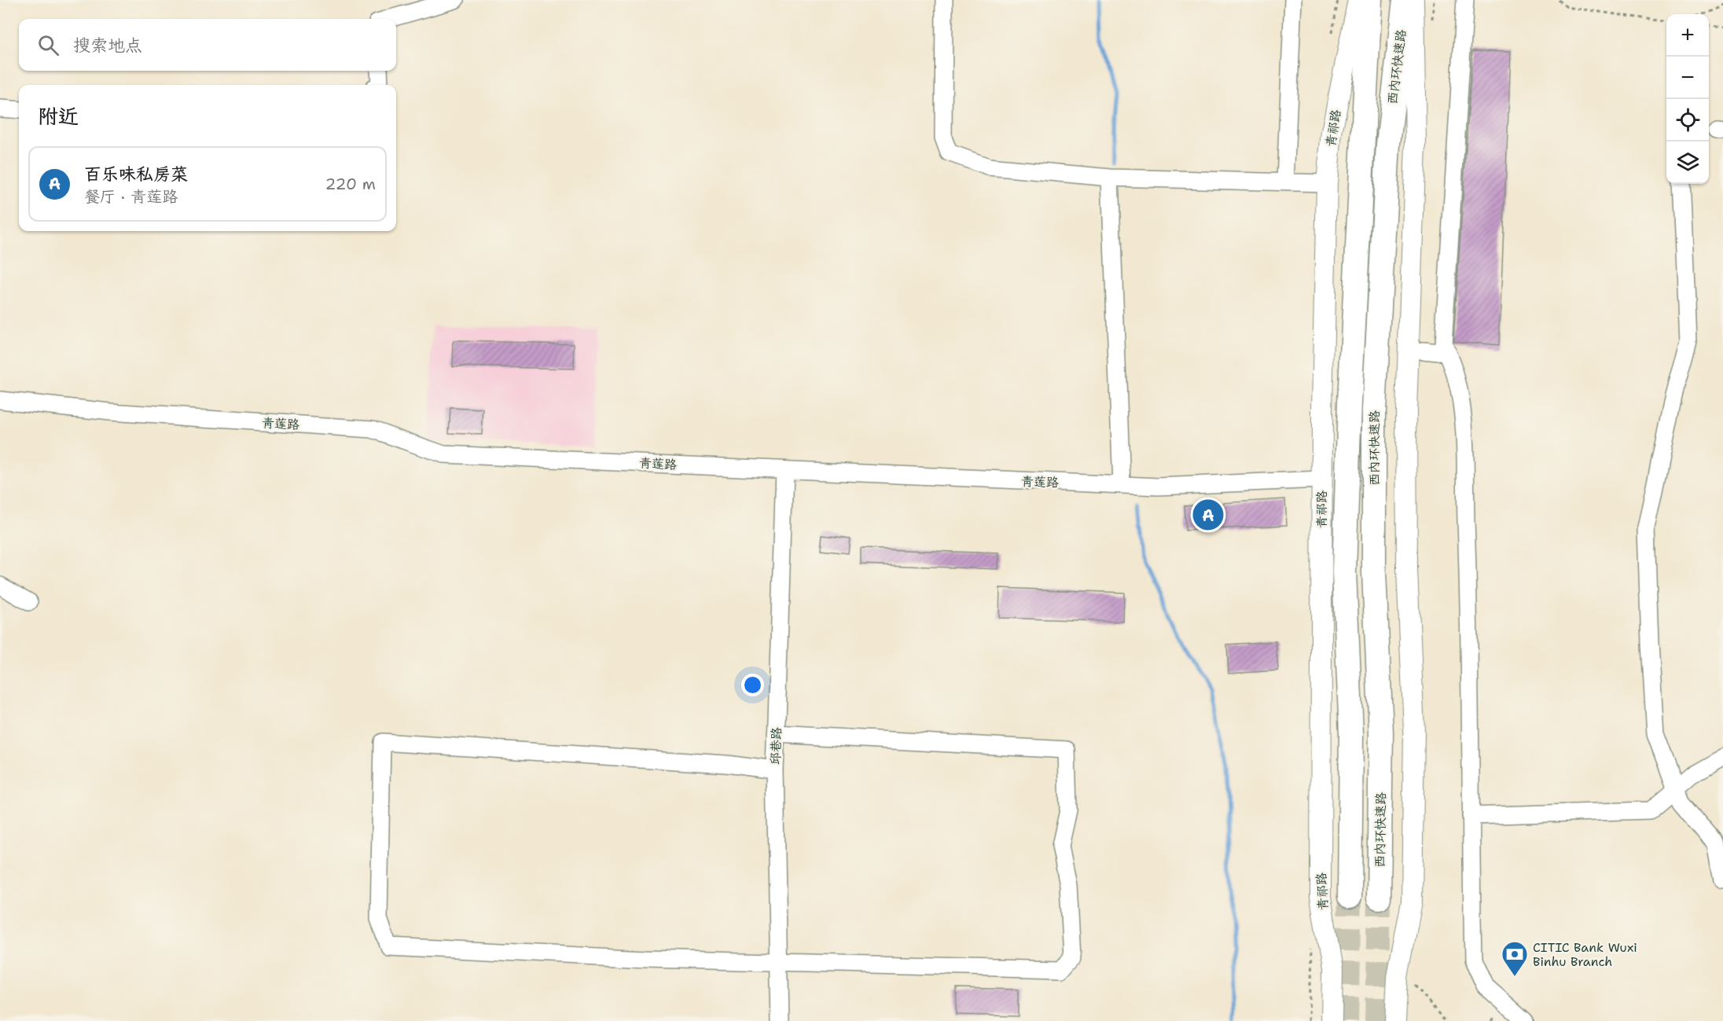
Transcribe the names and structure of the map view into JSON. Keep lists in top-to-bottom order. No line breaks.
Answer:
{"streets":{"highway":["西内环快速路"],"main road":["青祁路"],"street":["青莲路","邱巷路"]},"crossings":[["青祁路","青莲路"],["青莲路","邱巷路"]],"places":{"bank":["CITIC Bank Wuxi Binhu Branch"]},"page":{"map_buttons":["+","−"],"search":"搜索地点","heading":"附近","list":[{"mark":"A","name":"百乐味私房菜","note":"餐厅 · 青莲路","value":"220 m"}],"pins":"A"}}
